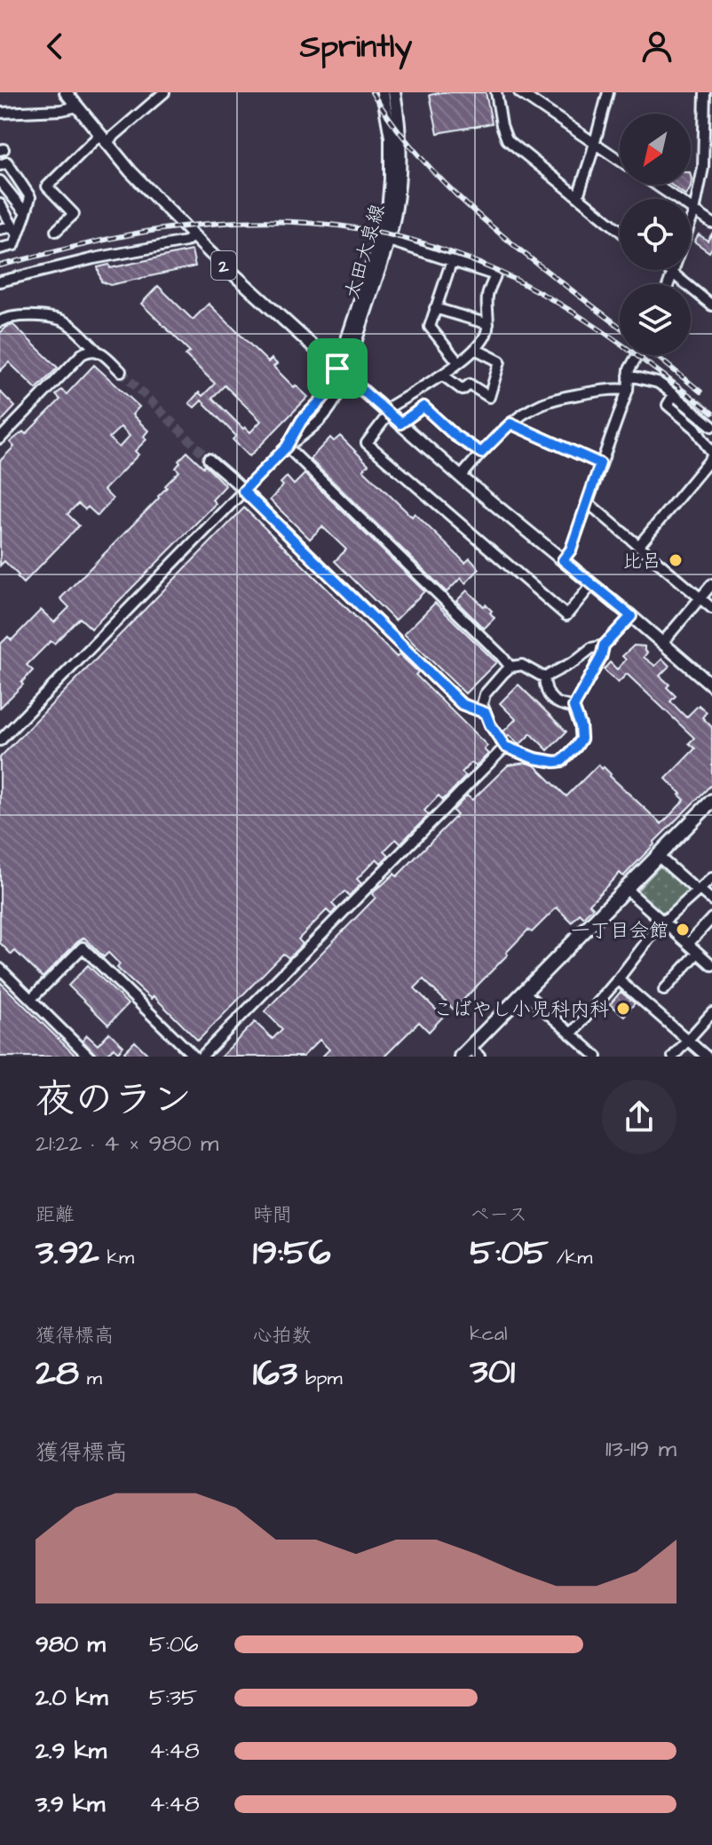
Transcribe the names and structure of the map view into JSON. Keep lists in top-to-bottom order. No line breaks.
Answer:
{"streets":{"main road":["太田大泉線","2"]},"crossings":[["太田大泉線","2"]],"places":["比呂","一丁目会館","こばやし小児科内科"],"north":"bottom left","page":{"header":"Sprintly","heading":["夜のラン","21:22 · 4 × 980 m"],"stats":[["距離","3.92 km"],["時間","19:56"],["ペース","5:05 /km"],["獲得標高","28 m"],["心拍数","163 bpm"],["kcal","301"]],"chart":["獲得標高","113–119 m"],"list":[{"name":"980 m","note":"5:06"},{"name":"2.0 km","note":"5:35"},{"name":"2.9 km","note":"4:48"},{"name":"3.9 km","note":"4:48"}]}}
